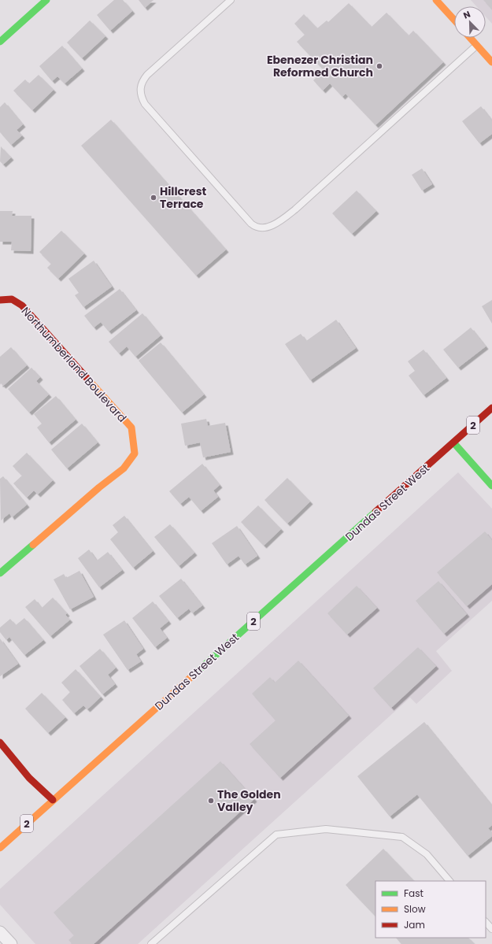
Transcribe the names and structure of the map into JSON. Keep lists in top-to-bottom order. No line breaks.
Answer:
{"streets":{"street":["Northumberland Boulevard","2","Dundas Street West"]},"places":["Ebenezer Christian Reformed Church","Hillcrest Terrace","The Golden Valley"],"legend":["Fast","Slow","Jam"],"north":"top left"}
